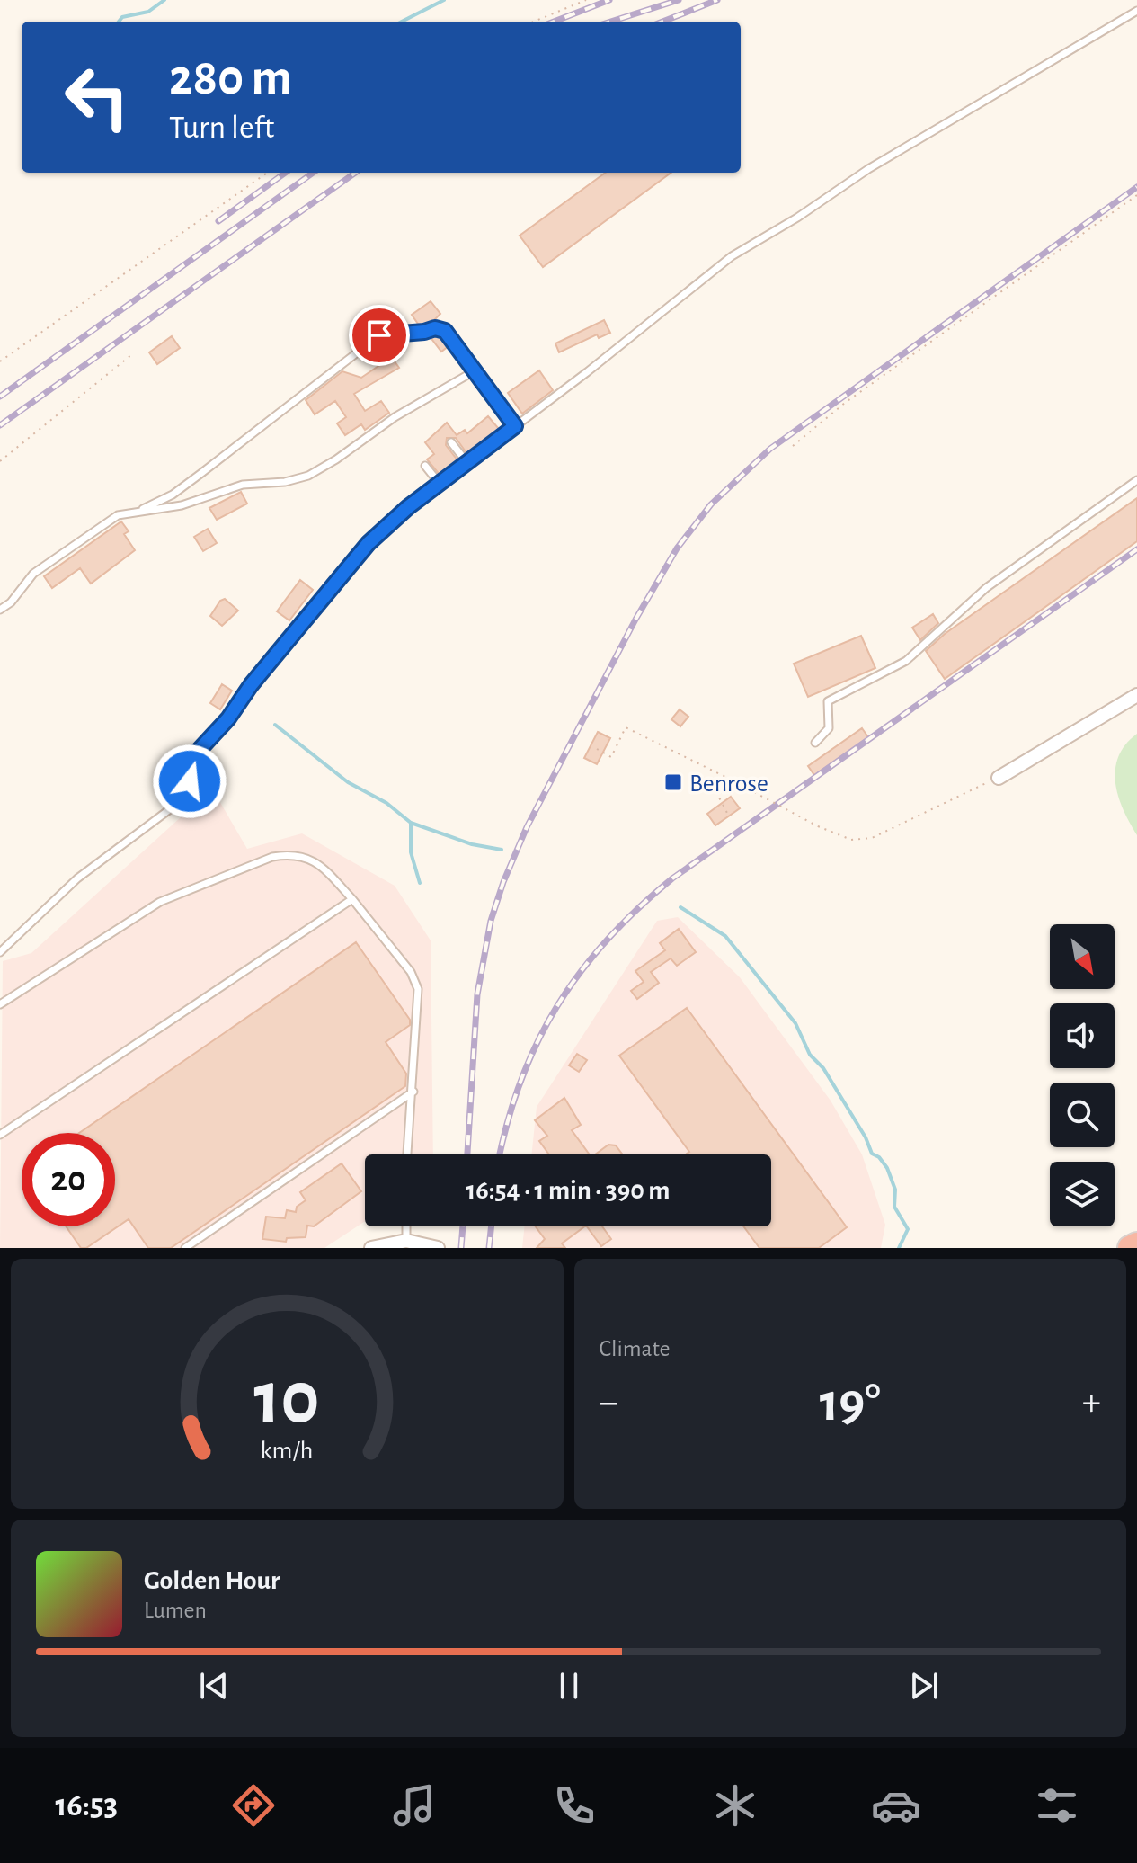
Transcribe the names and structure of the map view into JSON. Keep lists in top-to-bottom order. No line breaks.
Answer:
{"places":{"transit":["Benrose"]},"north":"bottom right","page":{"turn":["280 m","Turn left"],"limit":"20","trip":"16:54 · 1 min · 390 m","tile":"Climate","heat":["−","19°","+"],"song":["Golden Hour","Lumen"],"tabs":"16:53","gauge":["10","km/h"]}}
